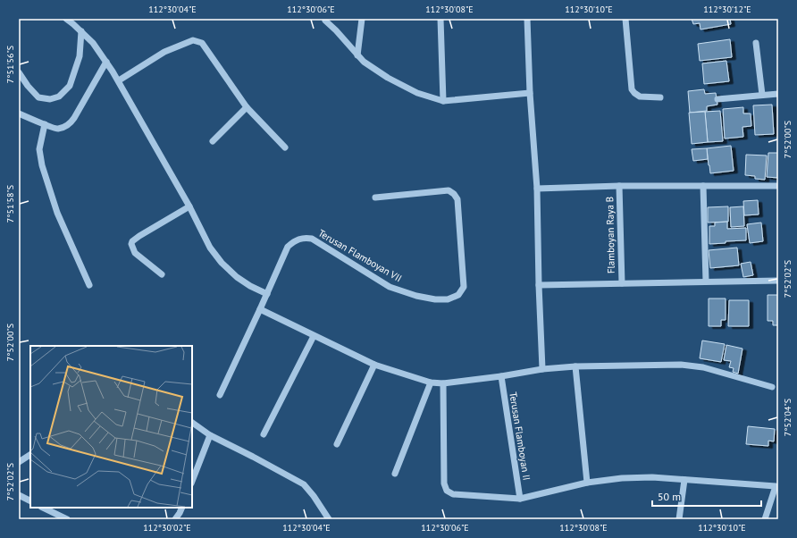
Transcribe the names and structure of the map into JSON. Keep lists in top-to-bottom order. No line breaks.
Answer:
{"streets":{"street":["Flamboyan Raya B","Terusan Flamboyan VII","Terusan Flamboyan II"]},"scale_bar":"50 m","coordinates":["112°30'04\"E","112°30'06\"E","112°30'08\"E","112°30'10\"E","112°30'12\"E","7°51'56\"S","7°52'00\"S","7°51'58\"S","7°52'02\"S","7°52'04\"S","112°30'02\"E"]}
